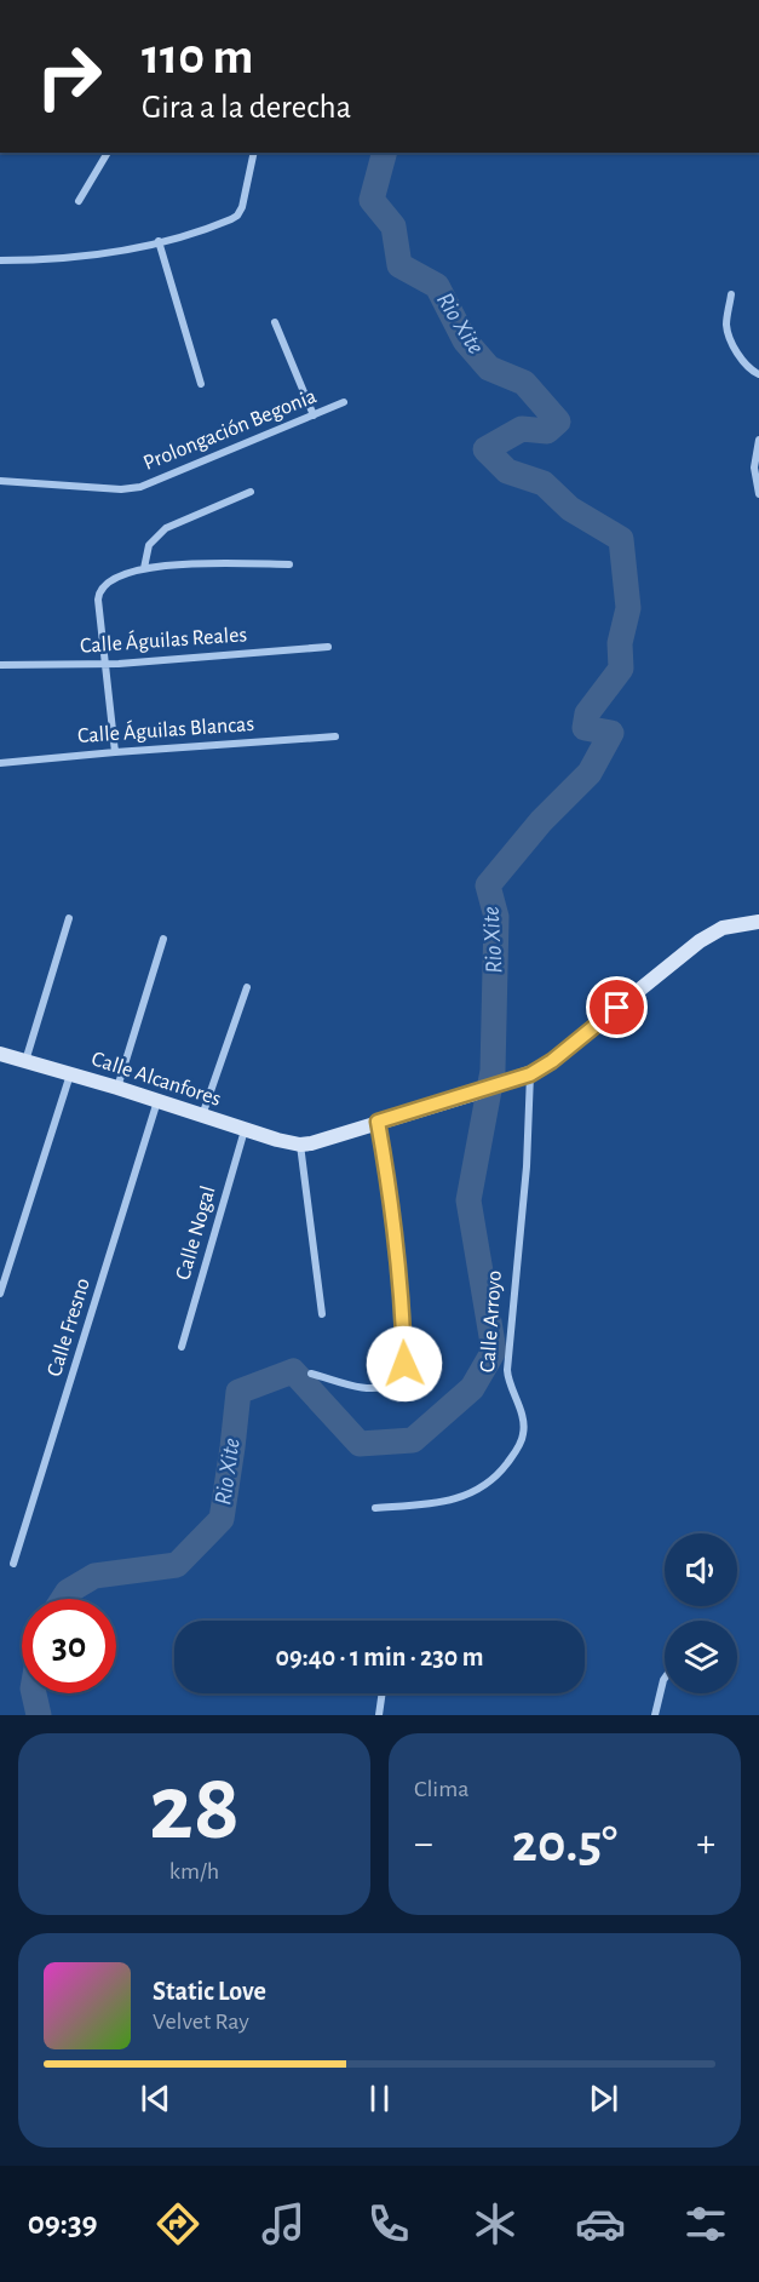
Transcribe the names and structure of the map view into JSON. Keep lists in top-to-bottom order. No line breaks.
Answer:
{"streets":{"street":["Prolongación Begonia","Calle Águilas Reales","Calle Águilas Blancas","Calle Alcanfores","Calle Nogal","Calle Arroyo","Calle Fresno"]},"crossings":[["Calle Alcanfores","Calle Nogal"],["Calle Alcanfores","Calle Fresno"]],"water":["Rio Xite"],"page":{"turn":["110 m","Gira a la derecha"],"limit":"30","trip":"09:40 · 1 min · 230 m","tile":[["28","km/h"],"Clima"],"heat":["−","20.5°","+"],"song":["Static Love","Velvet Ray"],"tabs":"09:39"}}
